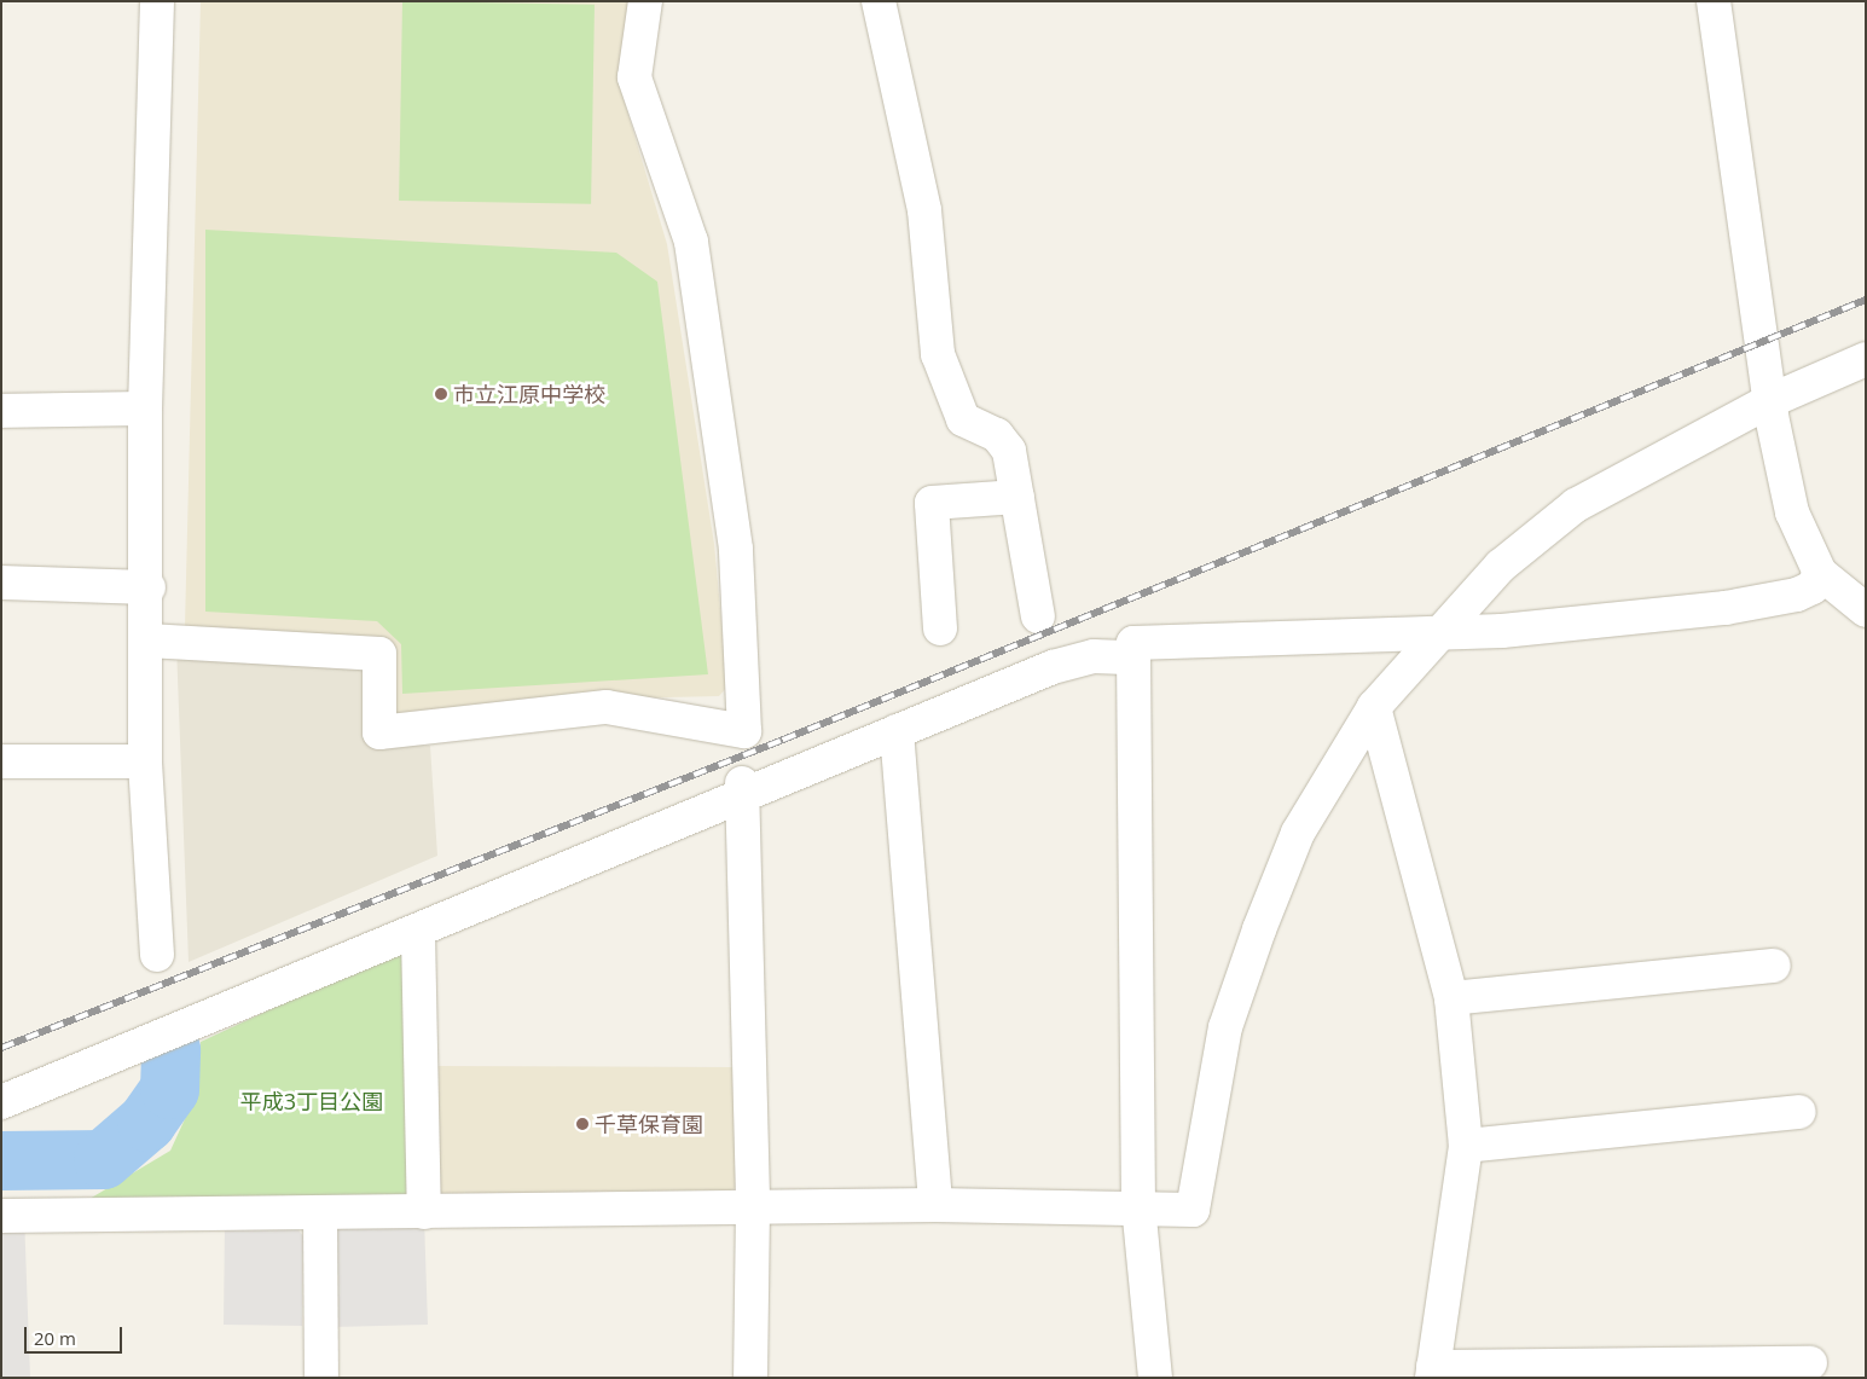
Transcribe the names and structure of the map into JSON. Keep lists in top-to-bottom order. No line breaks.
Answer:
{"parks":["平成3丁目公園"],"places":["市立江原中学校","千草保育園"],"scale_bar":"20 m"}
